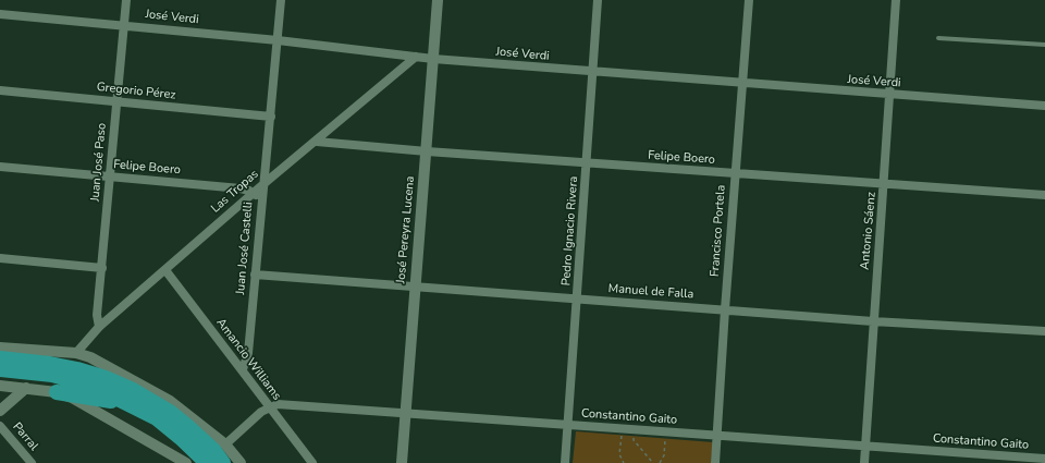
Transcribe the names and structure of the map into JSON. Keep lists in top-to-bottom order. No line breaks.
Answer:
{"streets":{"street":["José Verdi","Gregorio Pérez","Felipe Boero","Juan José Paso","Las Tropas","José Pereyra Lucena","Pedro Ignacio Rivera","Francisco Portela","Antonio Sáenz","Juan José Castelli","Manuel de Falla","Amancio Williams","Constantino Gaito","Parral"]},"crossings":[["José Verdi","Juan José Paso"],["José Verdi","Las Tropas"],["José Verdi","José Pereyra Lucena"],["José Verdi","Pedro Ignacio Rivera"],["José Verdi","Francisco Portela"],["José Verdi","Antonio Sáenz"],["José Verdi","Juan José Castelli"],["Gregorio Pérez","Juan José Paso"],["Gregorio Pérez","Juan José Castelli"],["Felipe Boero","Juan José Paso"],["Felipe Boero","Las Tropas"],["Felipe Boero","José Pereyra Lucena"],["Felipe Boero","Pedro Ignacio Rivera"],["Felipe Boero","Francisco Portela"],["Felipe Boero","Antonio Sáenz"],["Felipe Boero","Juan José Castelli"],["Juan José Paso","Las Tropas"],["Las Tropas","Juan José Castelli"],["Las Tropas","Amancio Williams"],["José Pereyra Lucena","Manuel de Falla"],["José Pereyra Lucena","Constantino Gaito"],["Pedro Ignacio Rivera","Manuel de Falla"],["Pedro Ignacio Rivera","Constantino Gaito"],["Francisco Portela","Manuel de Falla"],["Francisco Portela","Constantino Gaito"],["Antonio Sáenz","Manuel de Falla"],["Antonio Sáenz","Constantino Gaito"],["Juan José Castelli","Manuel de Falla"],["Juan José Castelli","Amancio Williams"],["Amancio Williams","Constantino Gaito"]]}
